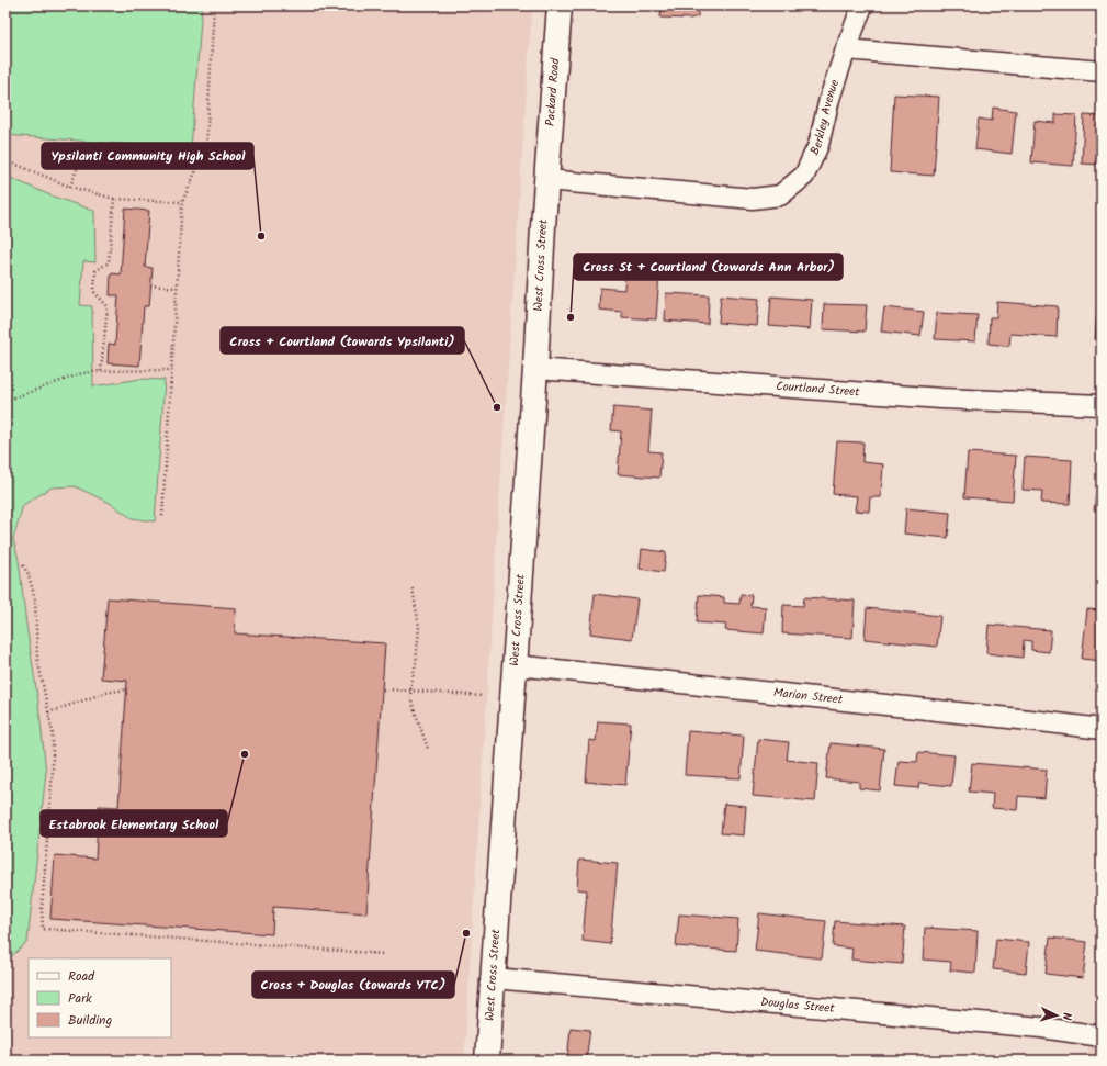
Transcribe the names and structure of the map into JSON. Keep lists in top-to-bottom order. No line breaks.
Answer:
{"streets":{"main road":["Packard Road","West Cross Street"],"street":["Berkley Avenue","Courtland Street","Marion Street","Douglas Street"]},"crossings":[["Packard Road","Berkley Avenue"],["Packard Road","West Cross Street"],["Berkley Avenue","West Cross Street"],["West Cross Street","Courtland Street"],["West Cross Street","Marion Street"],["West Cross Street","Douglas Street"]],"places":["Ypsilanti Community High School","Cross St + Courtland (towards Ann Arbor)","Cross + Courtland (towards Ypsilanti)","Estabrook Elementary School","Cross + Douglas (towards YTC)"],"legend":["Road","Park","Building"],"north":"right"}
